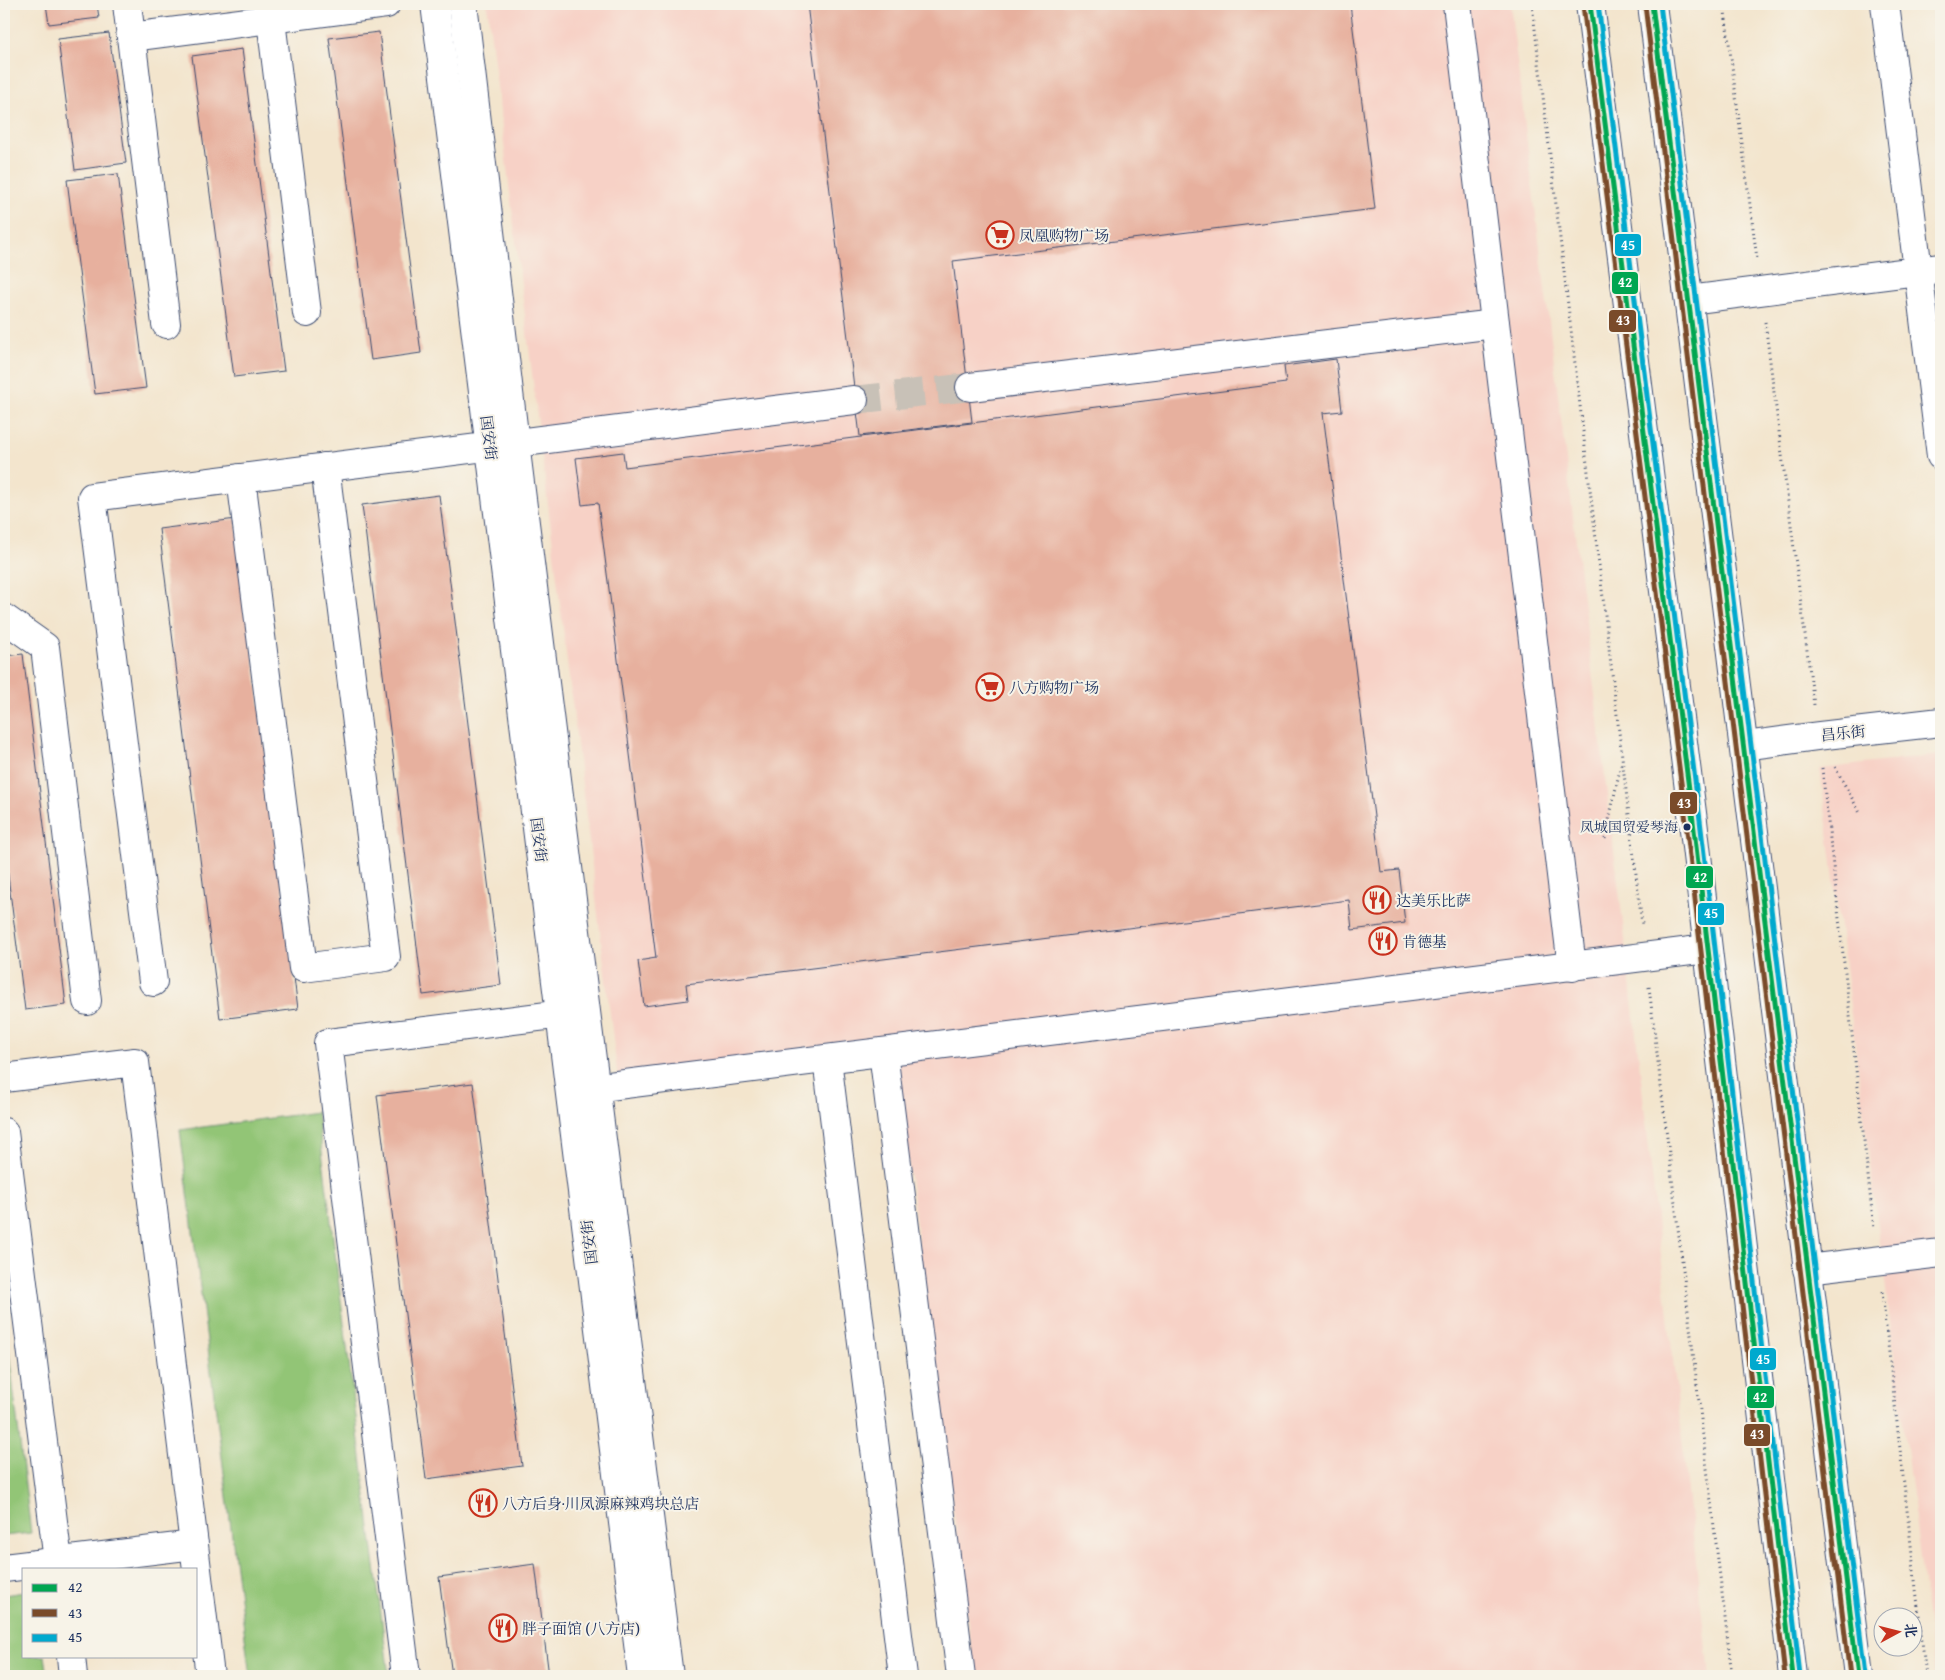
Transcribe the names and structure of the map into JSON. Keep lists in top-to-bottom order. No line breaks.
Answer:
{"streets":{"street":["国安街","昌乐街"]},"places":{"supermarket":["凤凰购物广场","八方购物广场"],"other":["凤城国贸爱琴海"],"restaurant":["达美乐比萨","肯德基","八方后身·川凤源麻辣鸡块总店","胖子面馆 (八方店)"]},"lines":["transit line 42","transit line 45","transit line 43"],"legend":["42","43","45"],"north":"right"}
